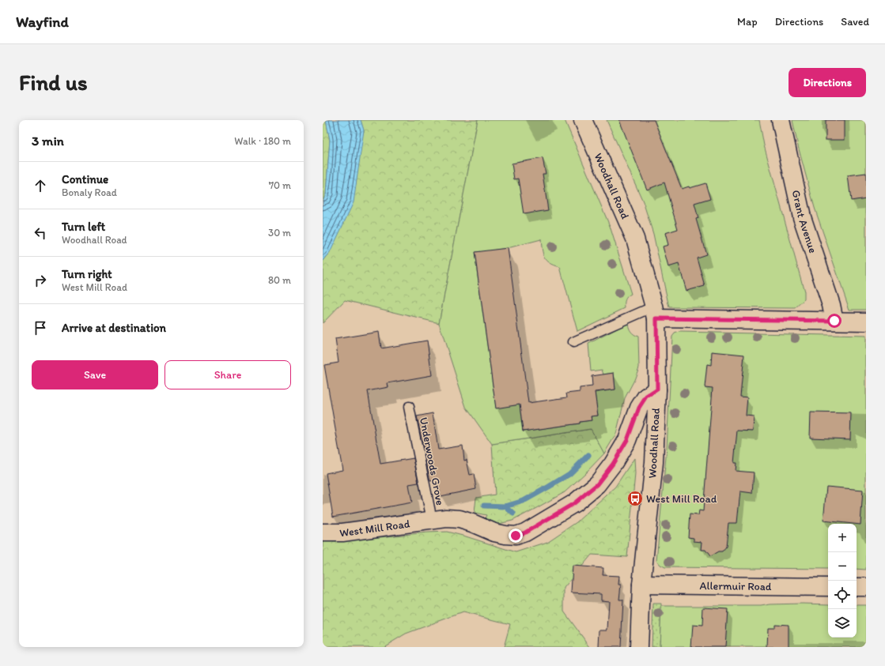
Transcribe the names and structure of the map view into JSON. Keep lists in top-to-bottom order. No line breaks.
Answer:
{"streets":{"street":["Woodhall Road","Grant Avenue","West Mill Road","Allermuir Road"],"lane":["Underwoods Grove"]},"crossings":[["Woodhall Road","West Mill Road"],["Woodhall Road","Allermuir Road"],["Underwoods Grove","West Mill Road"]],"places":{"bus stop":["West Mill Road"]},"page":{"header":"Wayfind","nav":["Map","Directions","Saved"],"buttons":["Directions",["Save","Share"]],"title":"Find us","heading":["3 min","Walk · 180 m"],"list":[["Continue","Bonaly Road","70 m"],["Turn left","Woodhall Road","30 m"],["Turn right","West Mill Road","80 m"],"Arrive at destination"],"map_buttons":["+","−"]}}
